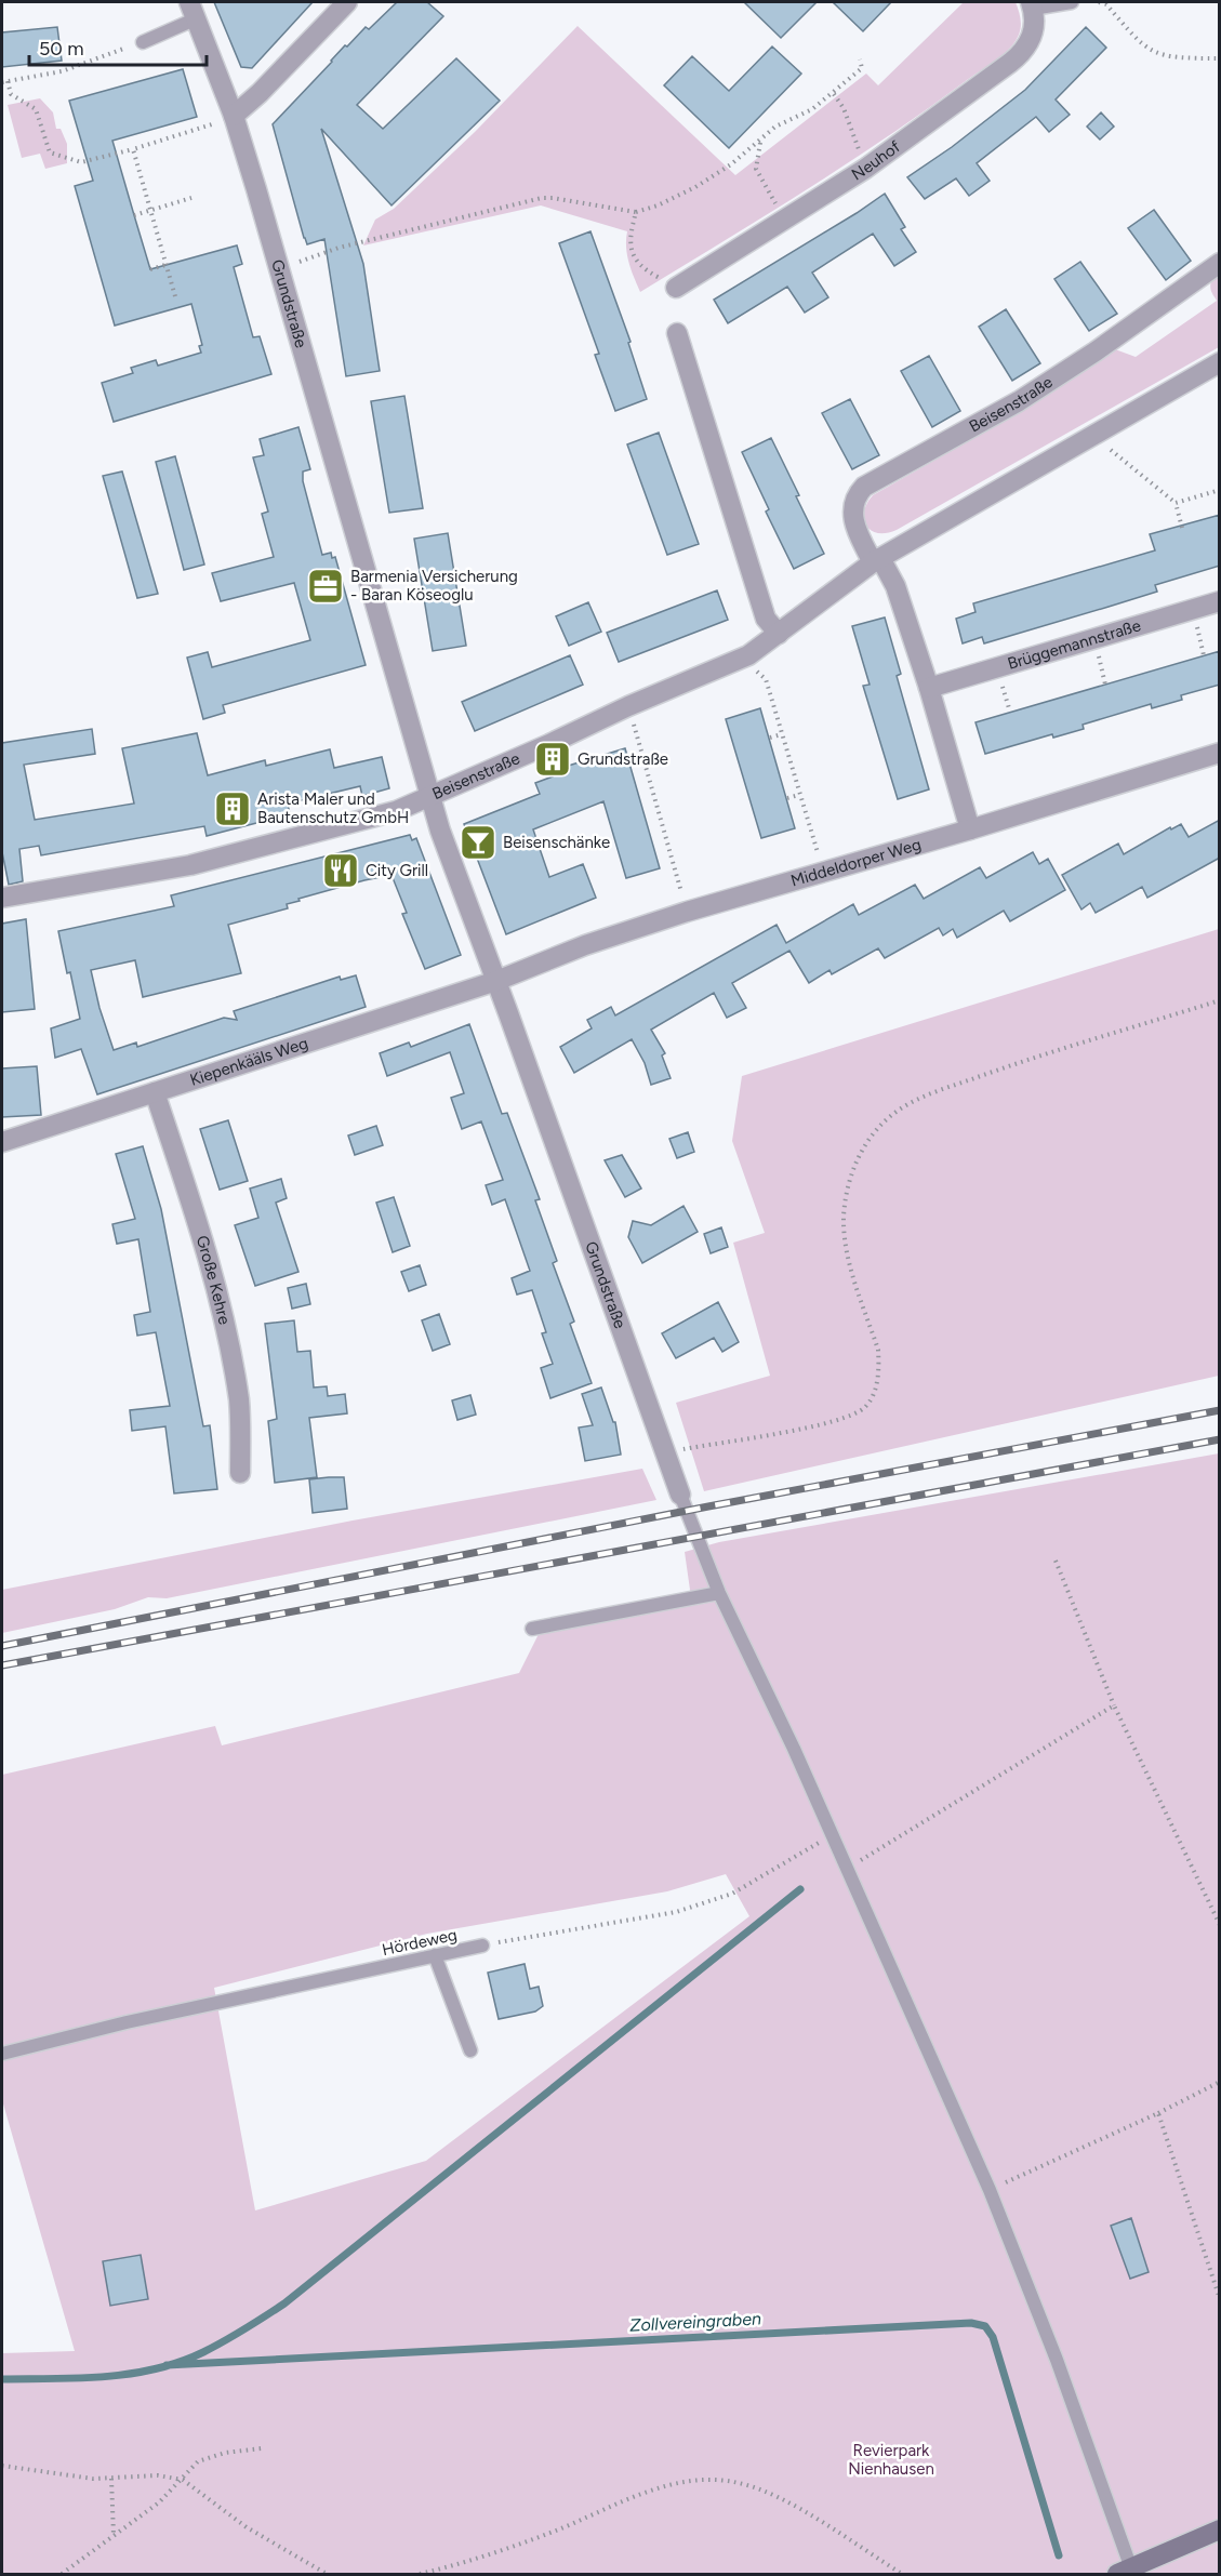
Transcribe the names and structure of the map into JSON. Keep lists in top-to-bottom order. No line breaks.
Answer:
{"streets":{"street":["Neuhof","Grundstraße","Beisenstraße","Brüggemannstraße","Middeldorper Weg","Kiepenkääls Weg","Große Kehre"],"lane":["Hördeweg"]},"crossings":[["Grundstraße","Beisenstraße"],["Grundstraße","Middeldorper Weg"],["Grundstraße","Kiepenkääls Weg"],["Middeldorper Weg","Kiepenkääls Weg"],["Kiepenkääls Weg","Große Kehre"]],"water":["Zollvereingraben"],"parks":["Revierpark Nienhausen"],"places":{"office":["Barmenia Versicherung - Baran Köseoglu"],"building":["Grundstraße","Arista Maler und Bautenschutz GmbH"],"bar":["Beisenschänke"],"restaurant":["City Grill"]},"scale_bar":"50 m"}
